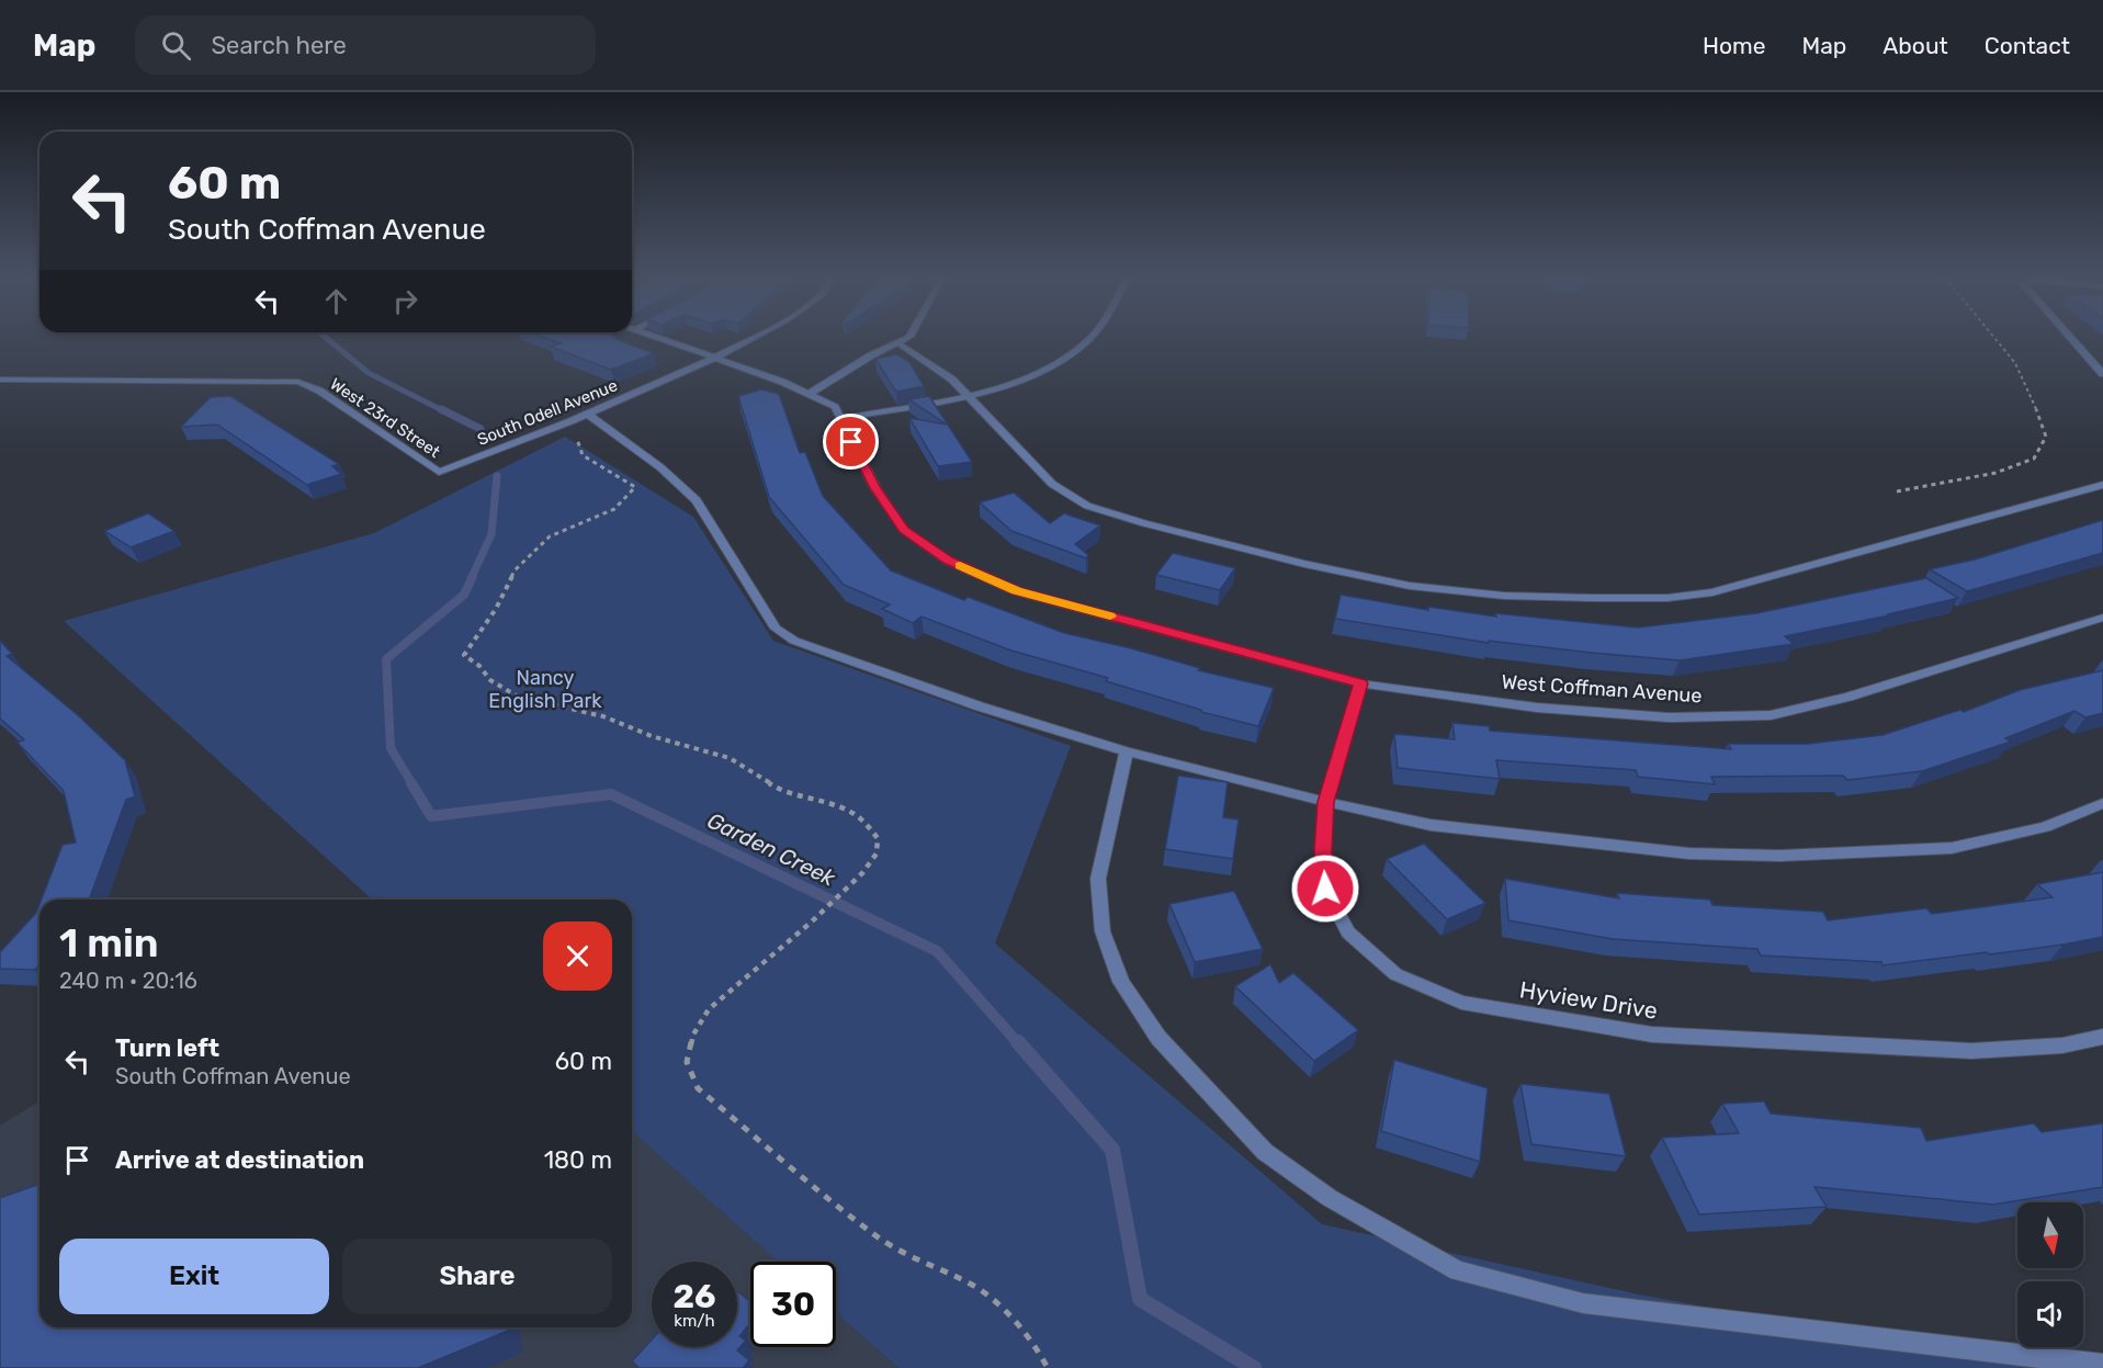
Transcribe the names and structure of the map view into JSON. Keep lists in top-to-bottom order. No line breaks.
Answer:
{"streets":{"street":["South Odell Avenue","West 23rd Street","West Coffman Avenue","Hyview Drive"]},"crossings":[["South Odell Avenue","West 23rd Street"],["South Odell Avenue","West Coffman Avenue"],["West Coffman Avenue","Hyview Drive"]],"water":["Garden Creek"],"parks":["Nancy English Park"],"north":"bottom","page":{"header":"Map","search":"Search here","nav":["Home","Map","About","Contact"],"turn":["60 m","South Coffman Avenue"],"heading":["1 min","240 m · 20:16"],"list":[{"name":"Turn left","note":"South Coffman Avenue","value":"60 m"},{"name":"Arrive at destination","value":"180 m"}],"buttons":["Exit","Share"],"speed":"26 km/h","limit":"30"}}
